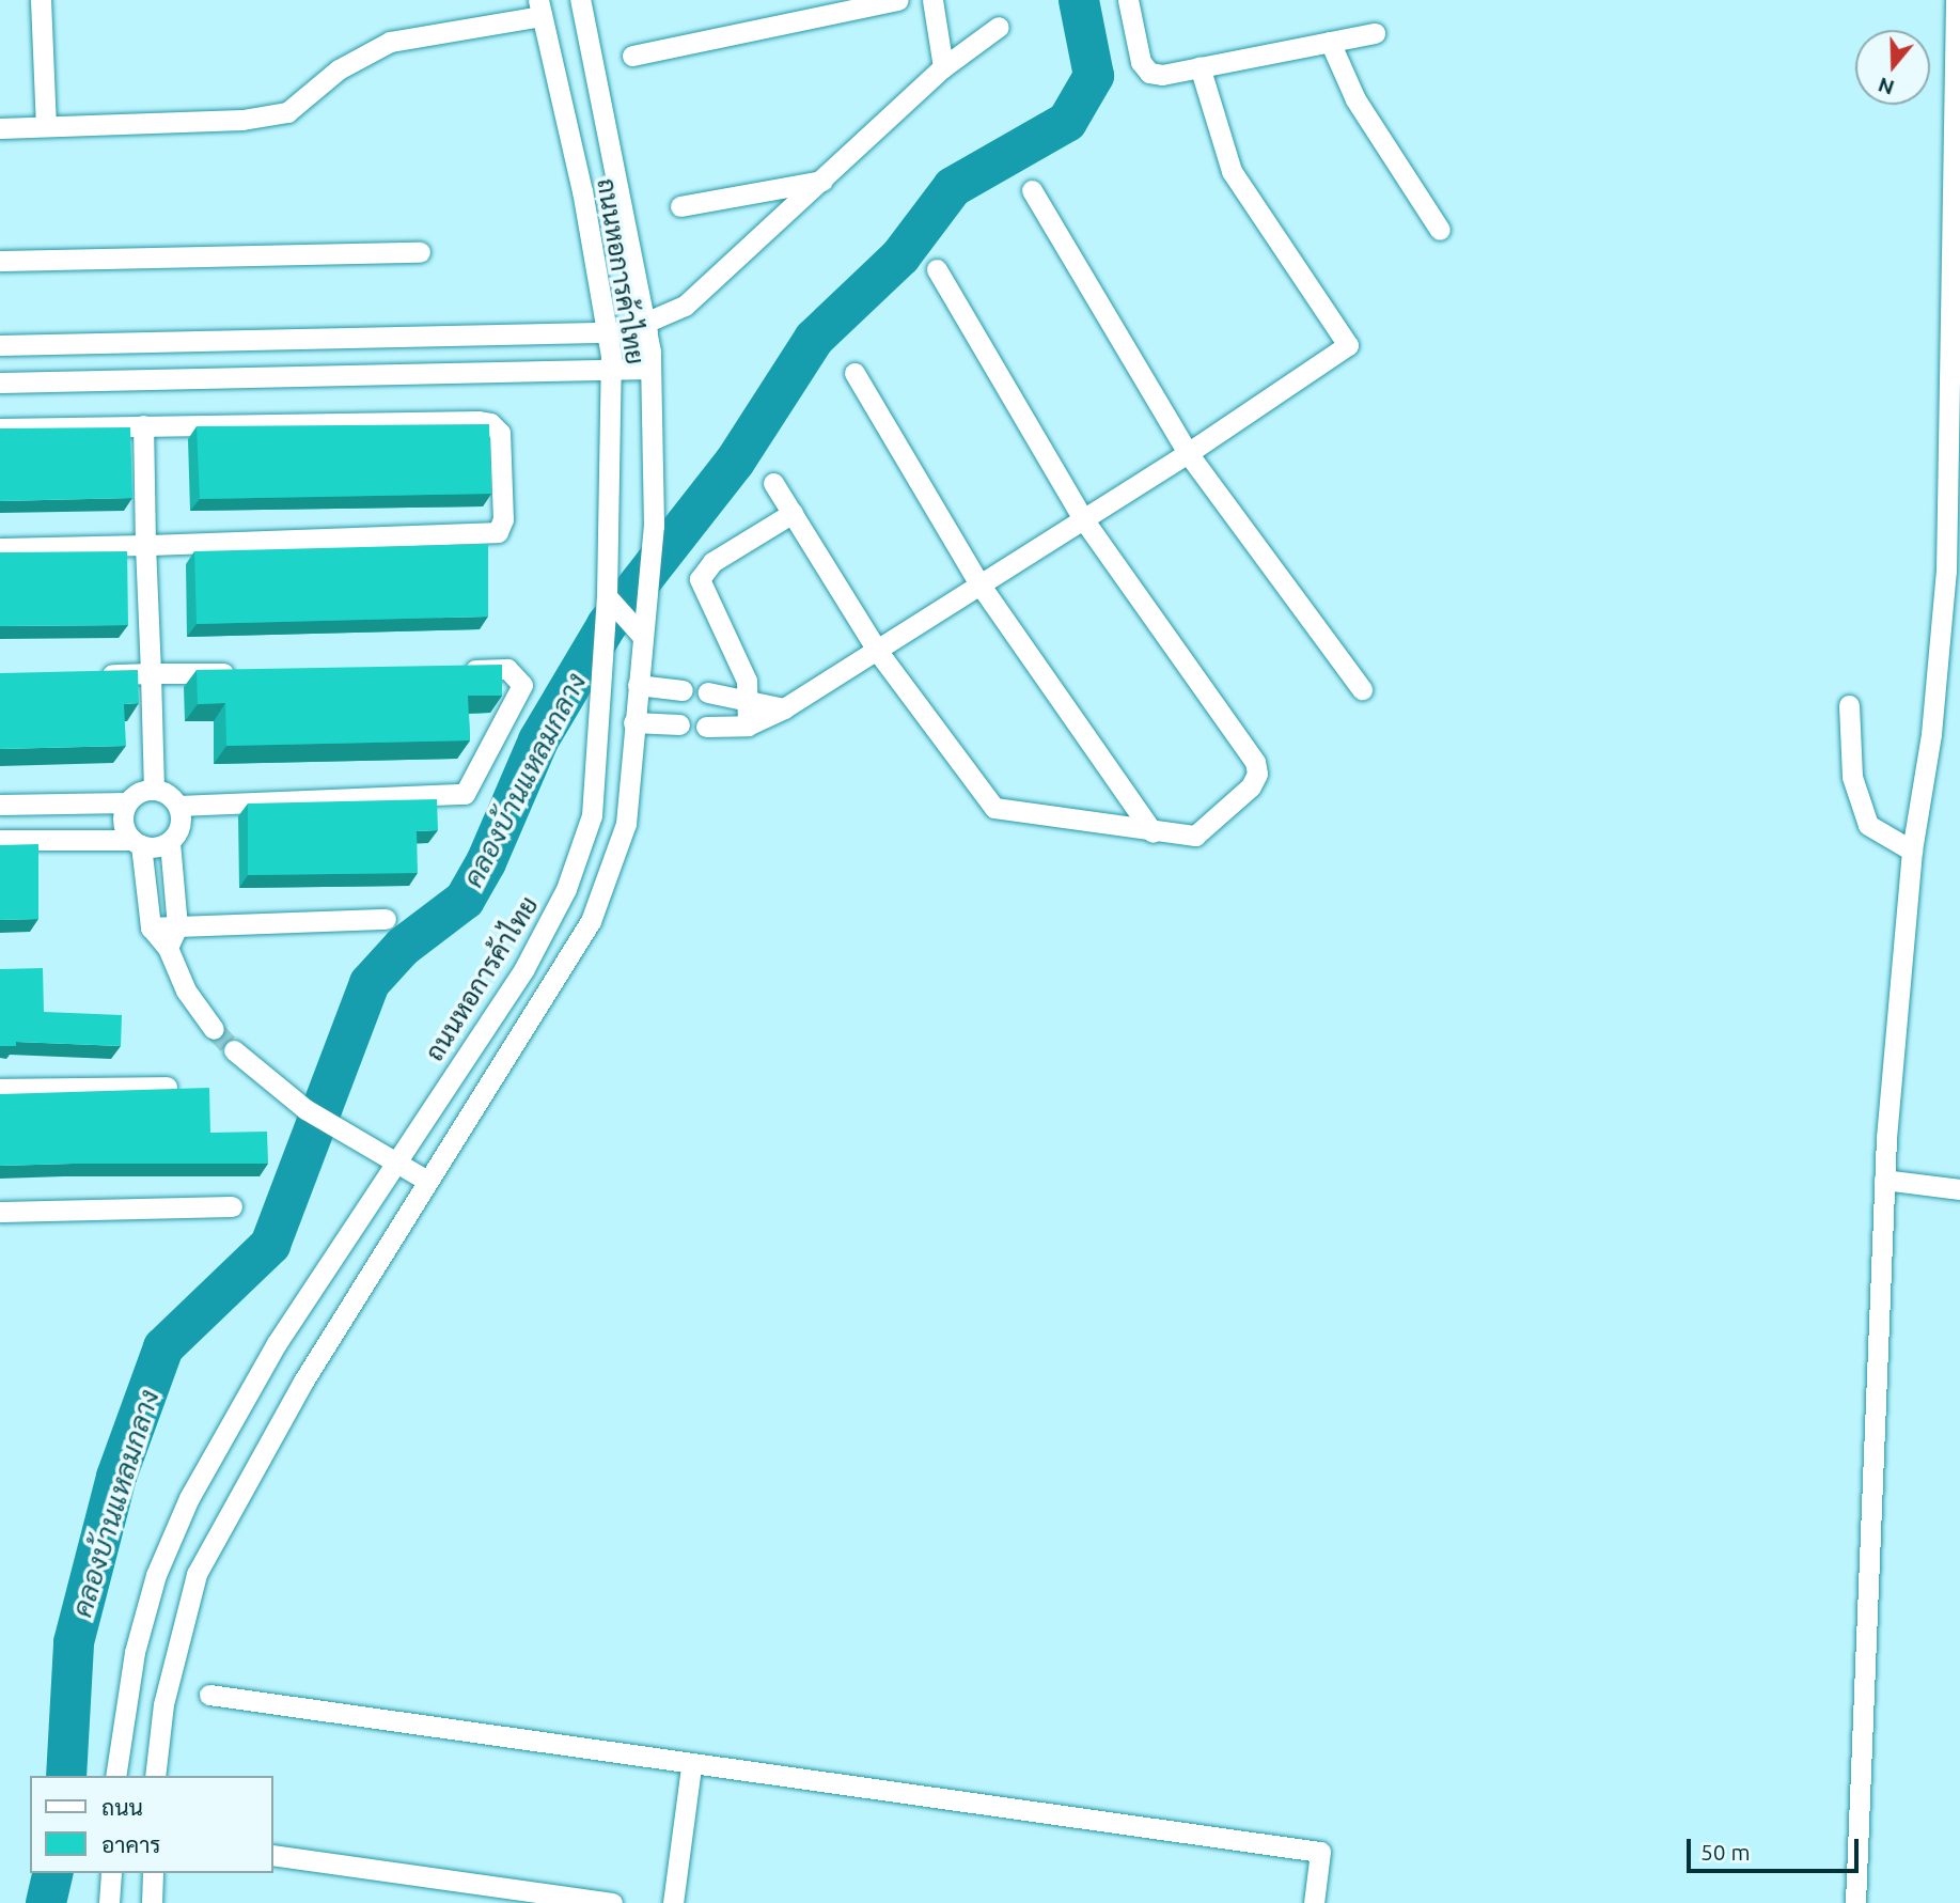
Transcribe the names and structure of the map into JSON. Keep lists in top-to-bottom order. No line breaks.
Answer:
{"streets":{"street":["ถนนหอการค้าไทย"]},"water":["คลองบ้านแหลมกลาง"],"legend":["ถนน","อาคาร"],"scale_bar":"50 m","north":"bottom"}
